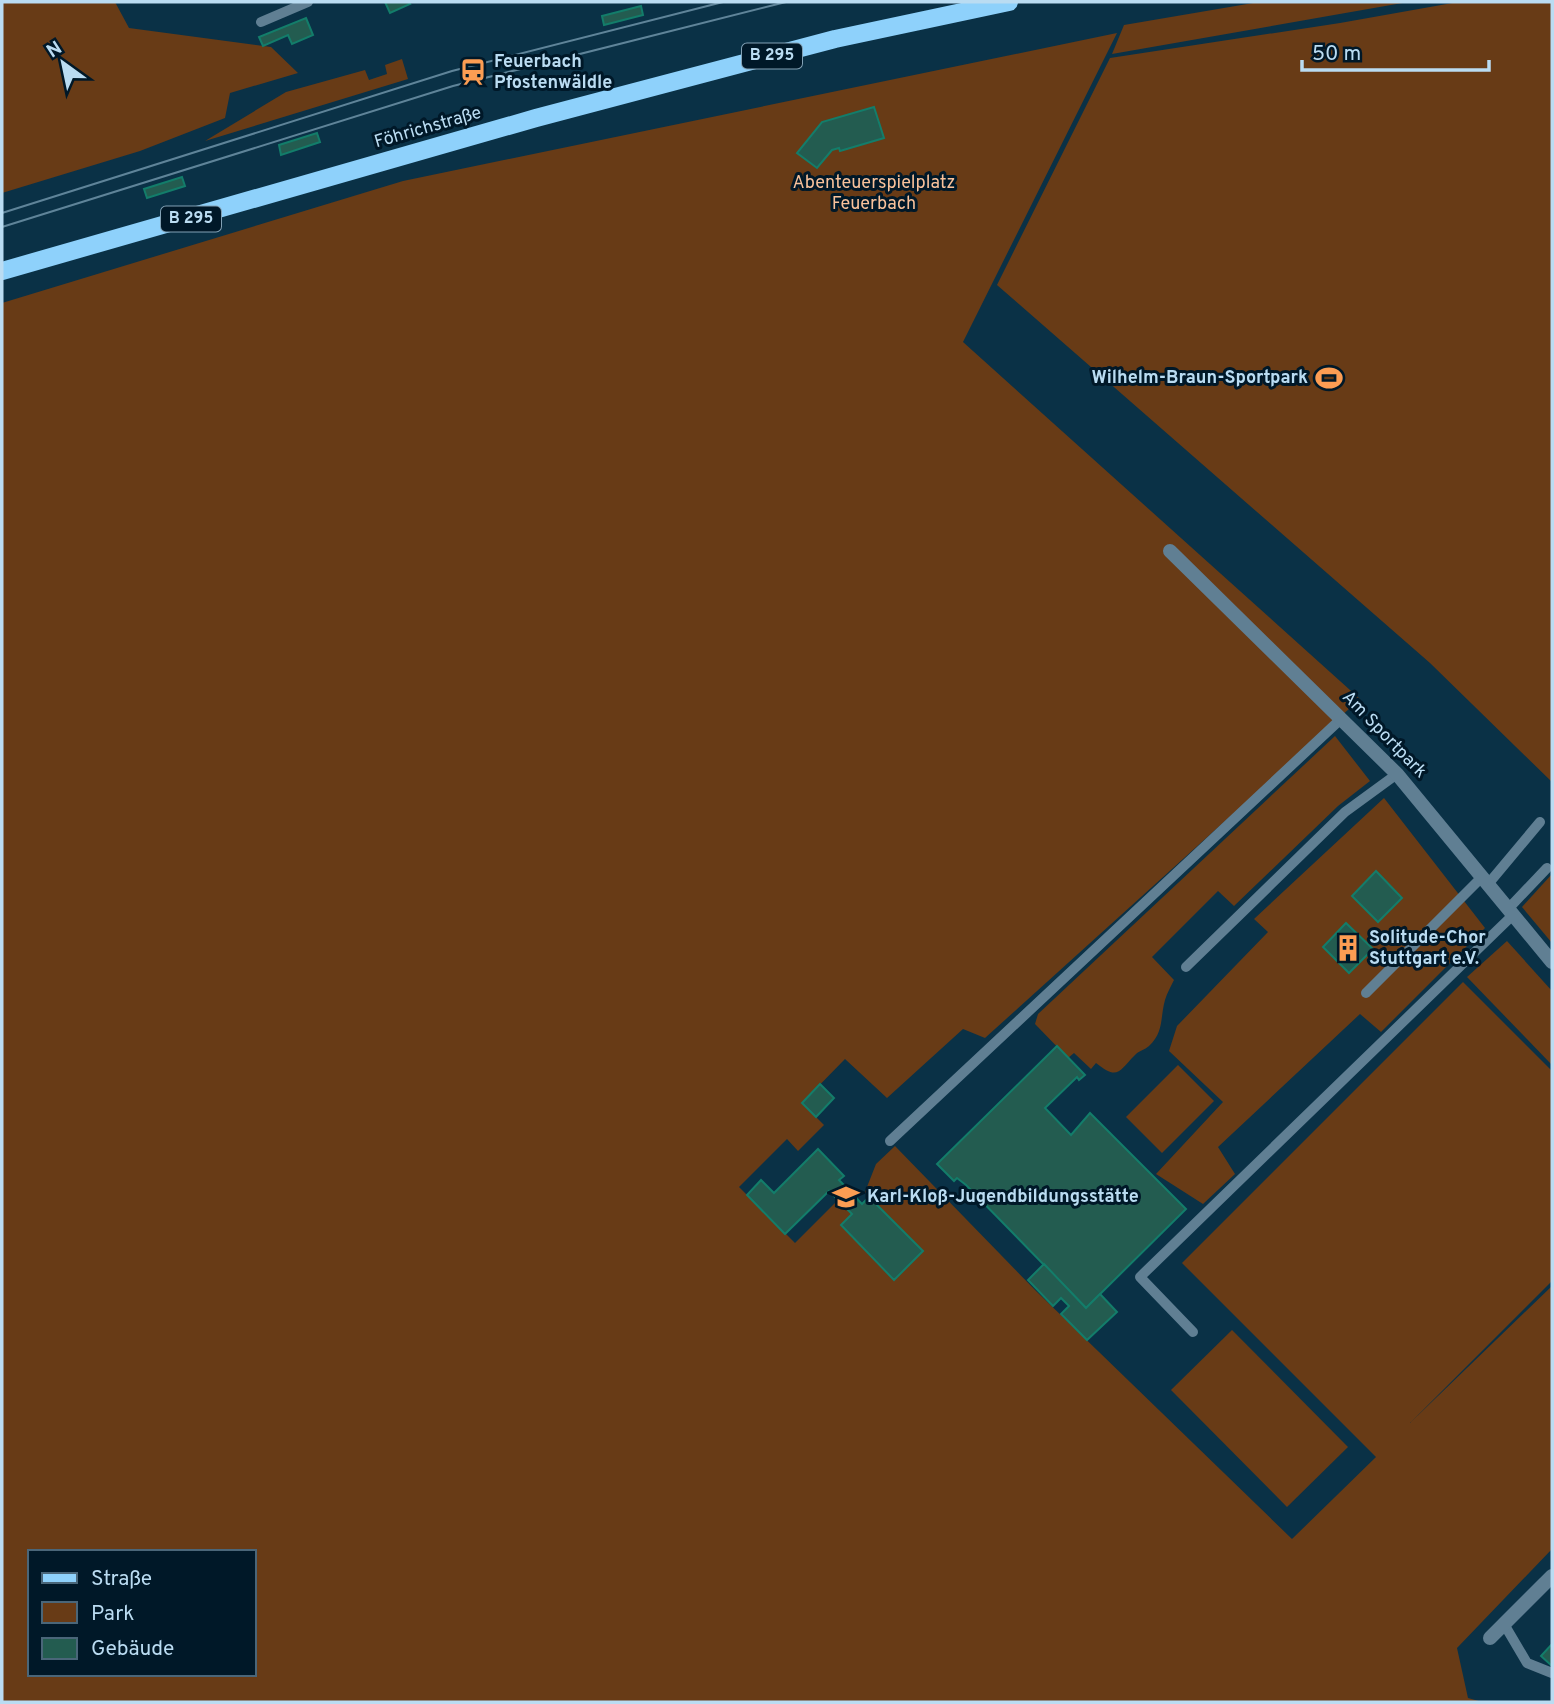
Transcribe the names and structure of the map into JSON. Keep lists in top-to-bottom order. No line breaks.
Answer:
{"streets":{"main road":["B 295","Föhrichstraße"],"street":["Am Sportpark"]},"crossings":[["B 295","Föhrichstraße"]],"parks":["Abenteuerspielplatz Feuerbach"],"places":{"station":["Feuerbach Pfostenwäldle"],"sports":["Wilhelm-Braun-Sportpark"],"building":["Solitude-Chor Stuttgart e.V."],"school or university":["Karl-Kloß-Jugendbildungsstätte"]},"legend":["Straße","Park","Gebäude"],"scale_bar":"50 m","north":"top left"}
